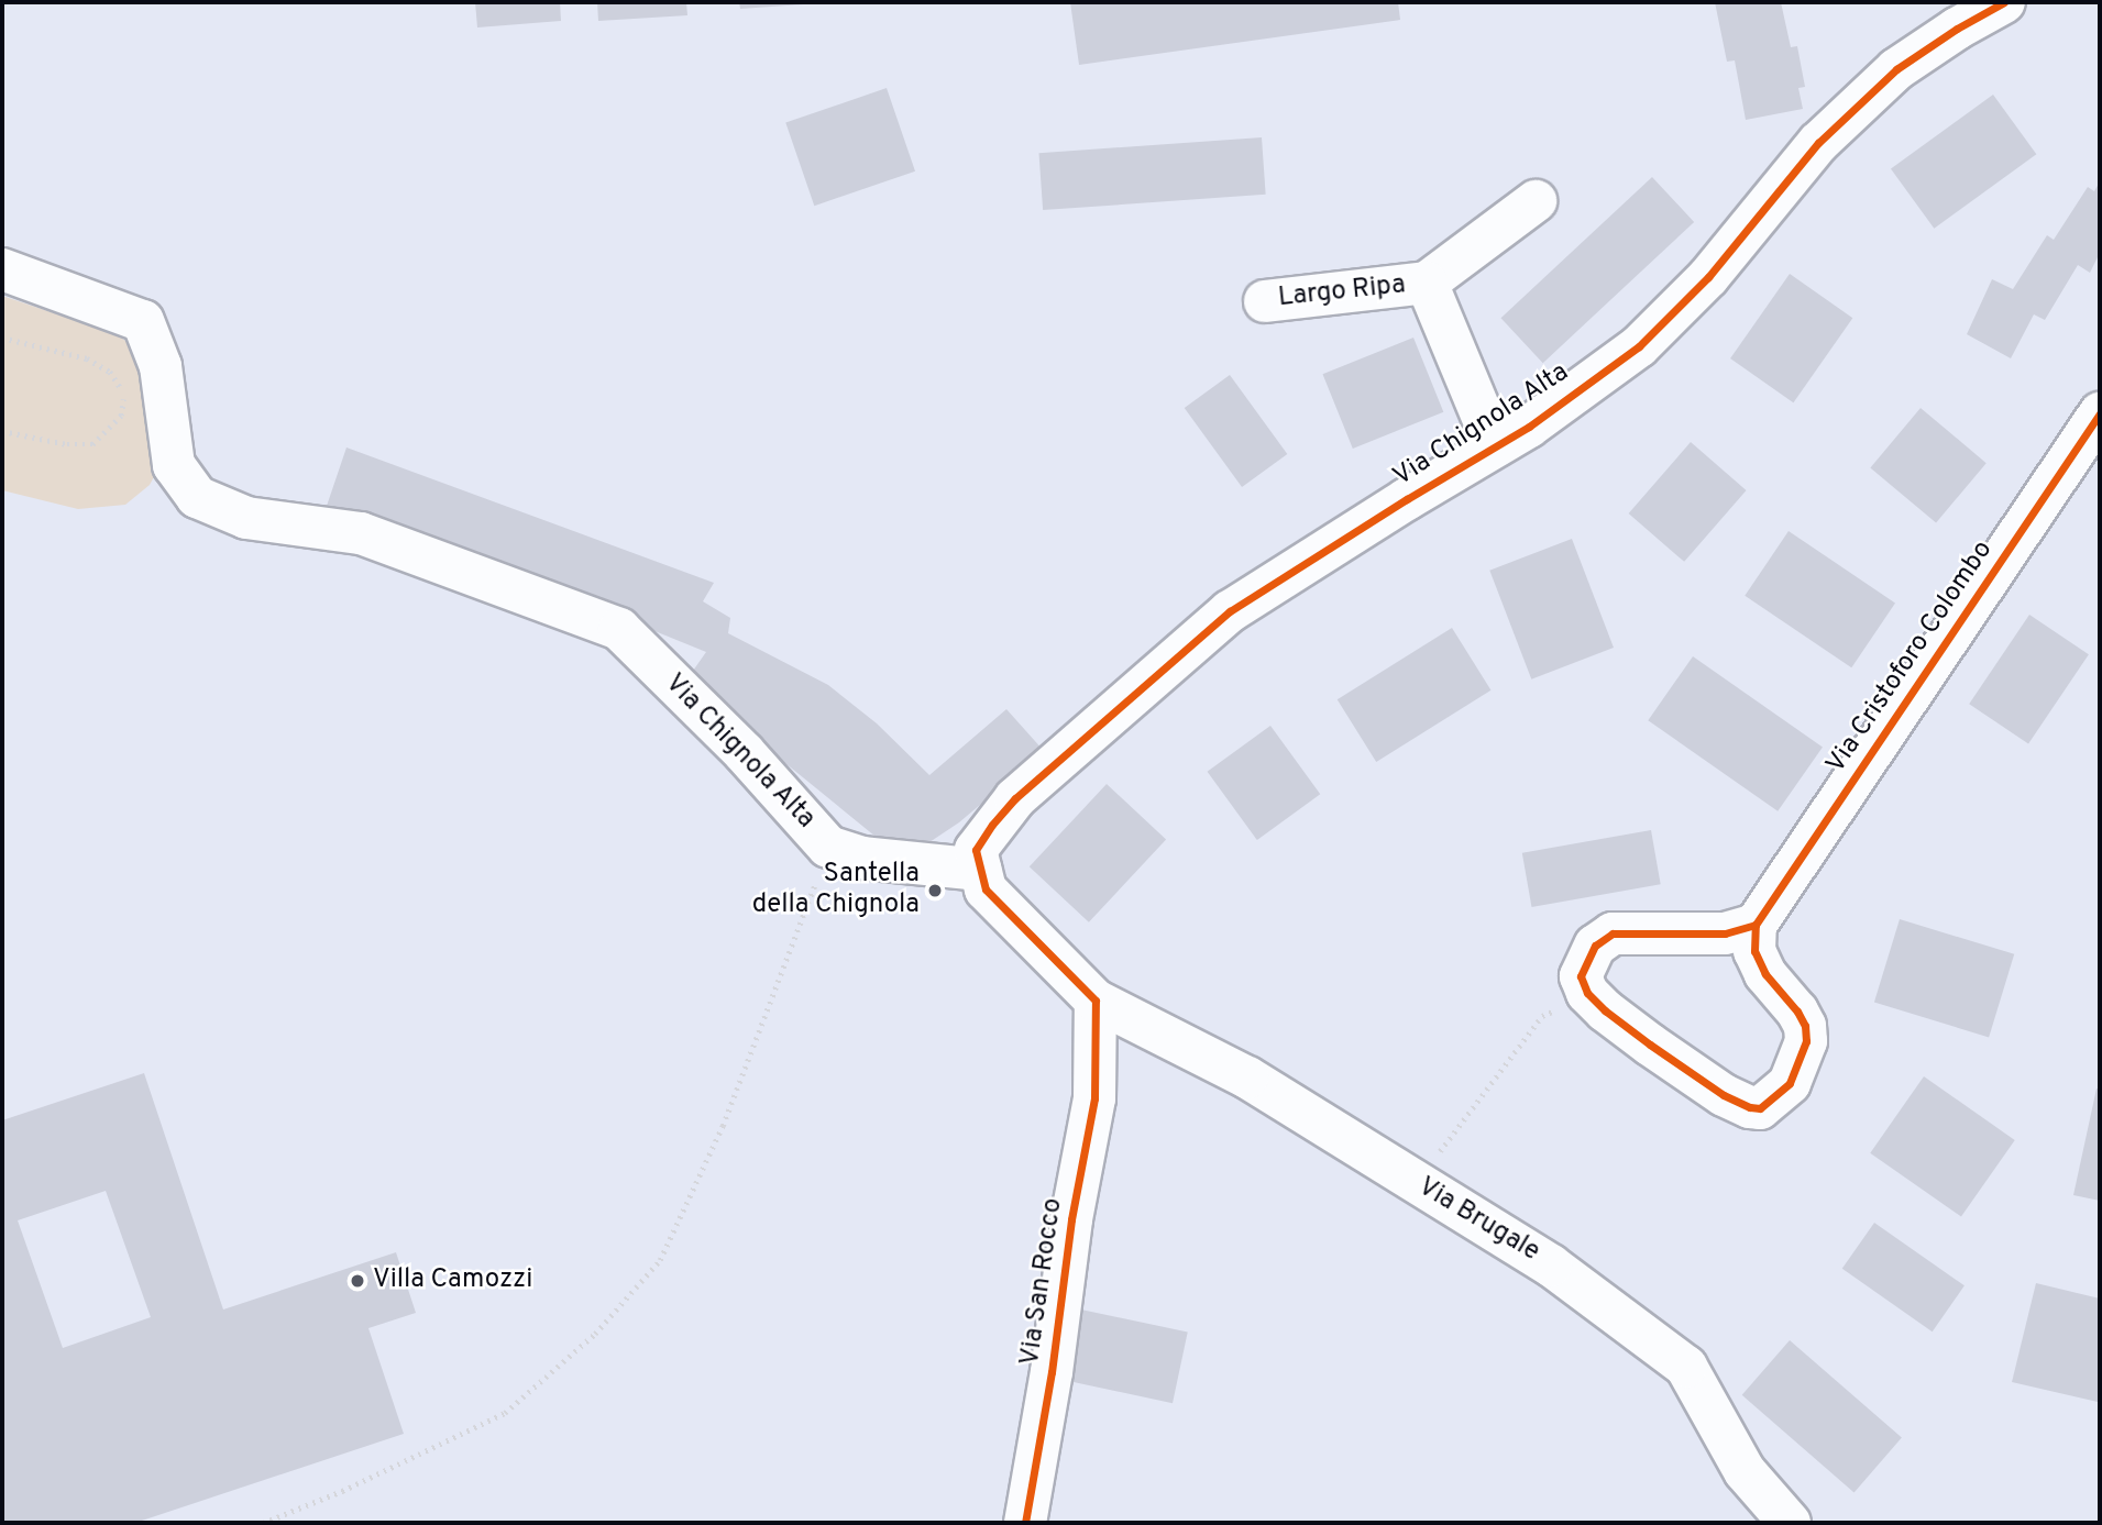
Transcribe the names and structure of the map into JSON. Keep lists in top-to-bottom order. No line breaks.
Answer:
{"streets":{"street":["Largo Ripa","Via Chignola Alta","Via Cristoforo Colombo","Via Brugale","Via San Rocco"]},"crossings":[["Largo Ripa","Via Chignola Alta"],["Via Chignola Alta","Via Brugale"],["Via Brugale","Via San Rocco"]],"places":["Santella della Chignola","Villa Camozzi"]}
